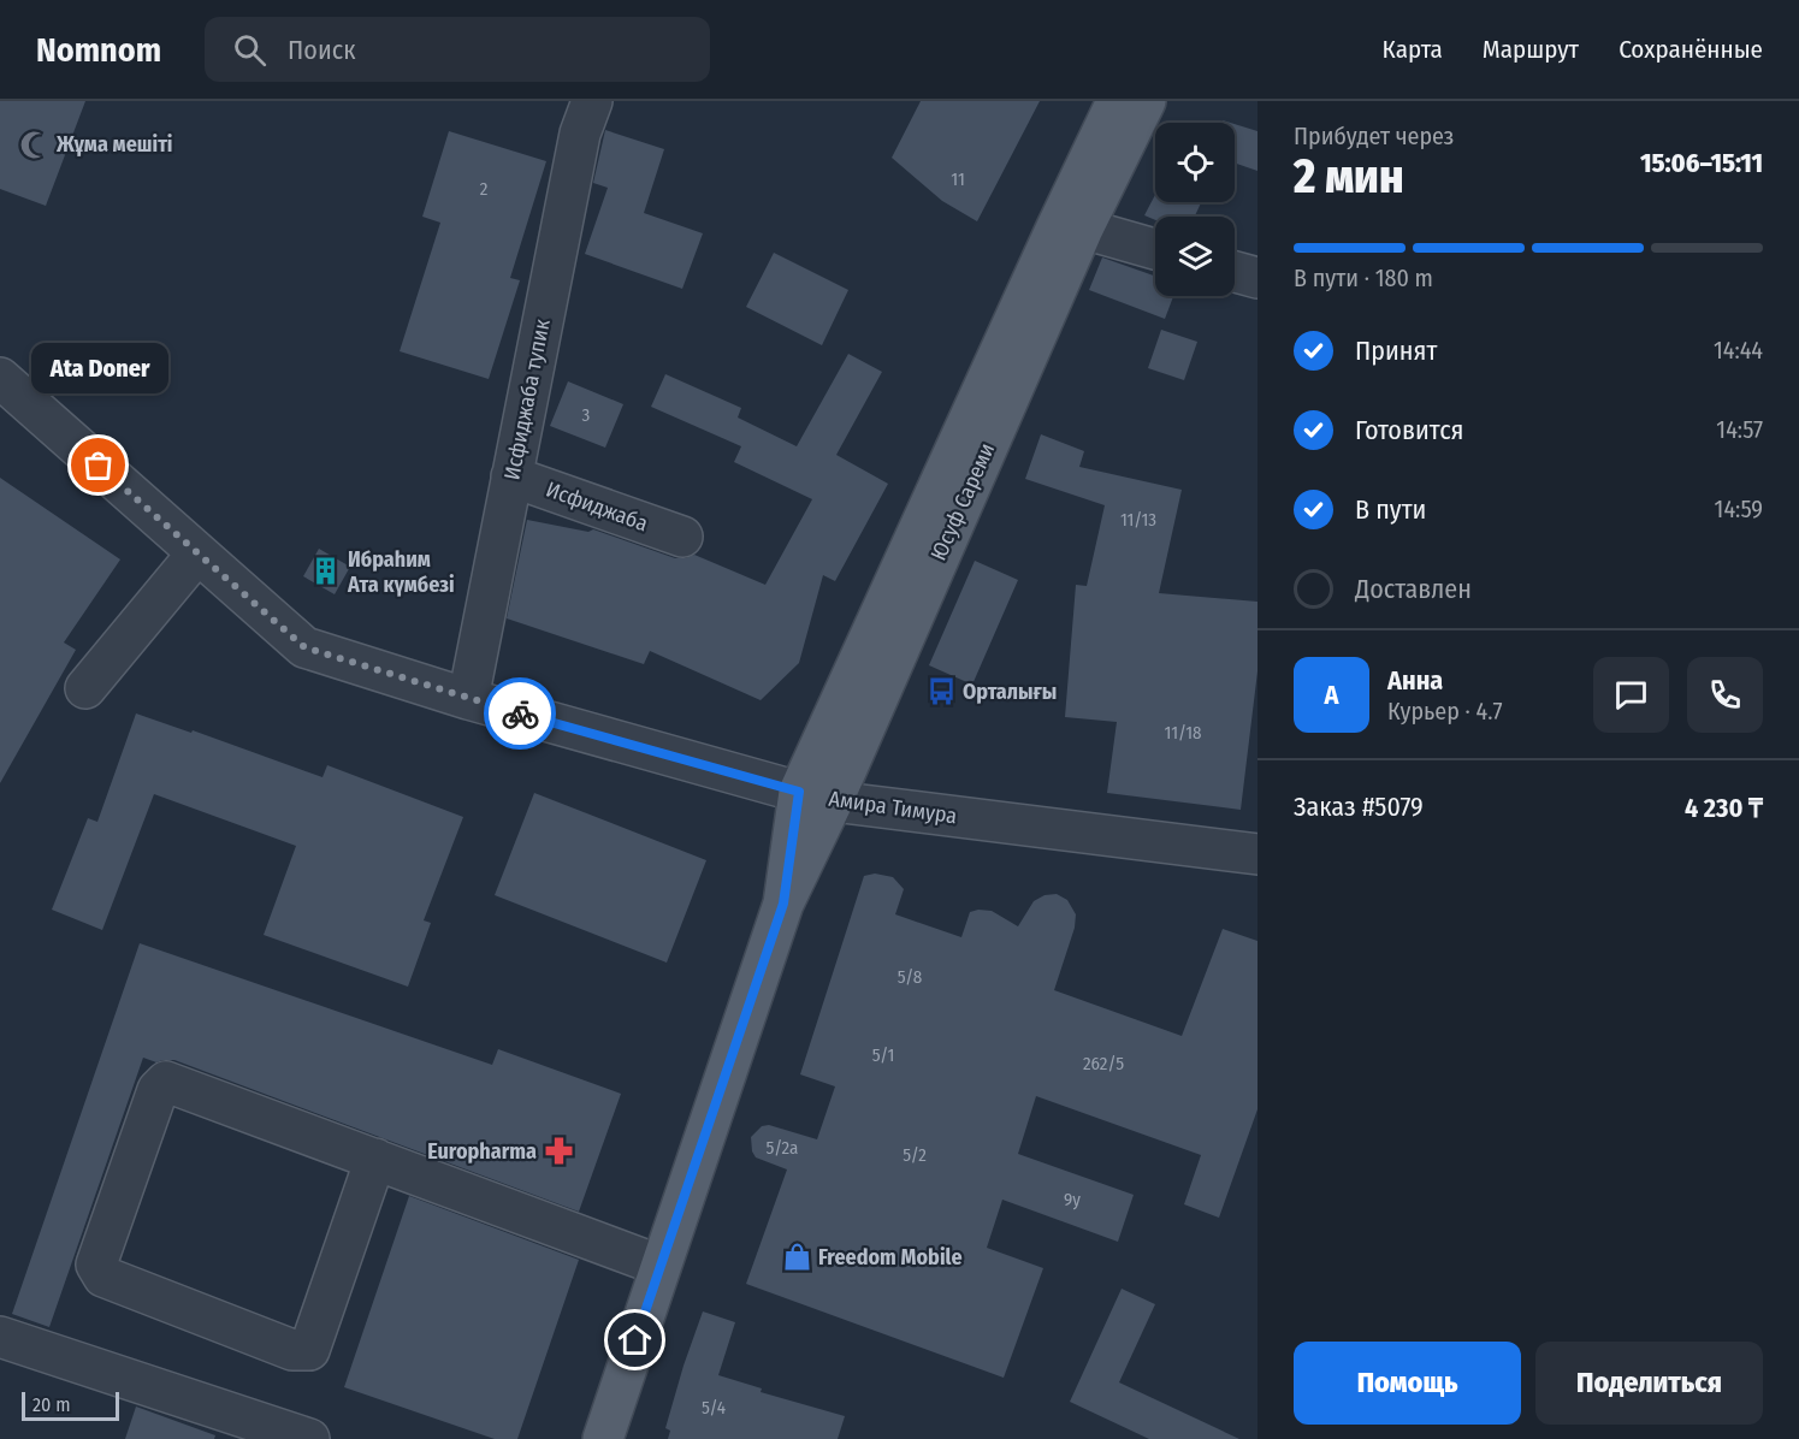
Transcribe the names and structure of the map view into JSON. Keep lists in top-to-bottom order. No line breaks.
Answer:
{"streets":{"main road":["Юсуф Сареми"],"street":["Исфиджаба тупик","Исфиджаба","Амира Тимура"]},"crossings":[["Исфиджаба тупик","Исфиджаба"],["Исфиджаба тупик","Амира Тимура"],["Юсуф Сареми","Амира Тимура"]],"places":{"mosque":["Жұма мешіті"],"other":["Ata Doner"],"building":["Ибраhим Ата күмбезі"],"bus stop":["Орталығы"],"pharmacy":["Europharma"],"shop":["Freedom Mobile"]},"house_numbers":["11","2","3","11/13","11/18","5/8","5/1","262/5","5/2а","5/2","9у","5/4"],"scale_bar":"20 m","page":{"header":"Nomnom","search":"Поиск","nav":["Карта","Маршрут","Сохранённые"],"heading":["2 мин","Прибудет через","15:06–15:11"],"panel":["Анна","Курьер · 4.7","Заказ #5079","4 230 ₸"],"bar":"В пути · 180 m","list":[["Принят","14:44"],["Готовится","14:57"],["В пути","14:59"],"Доставлен"],"bubble":"Ata Doner","round":"А","buttons":["Помощь","Поделиться"],"scale":"20 m"}}
